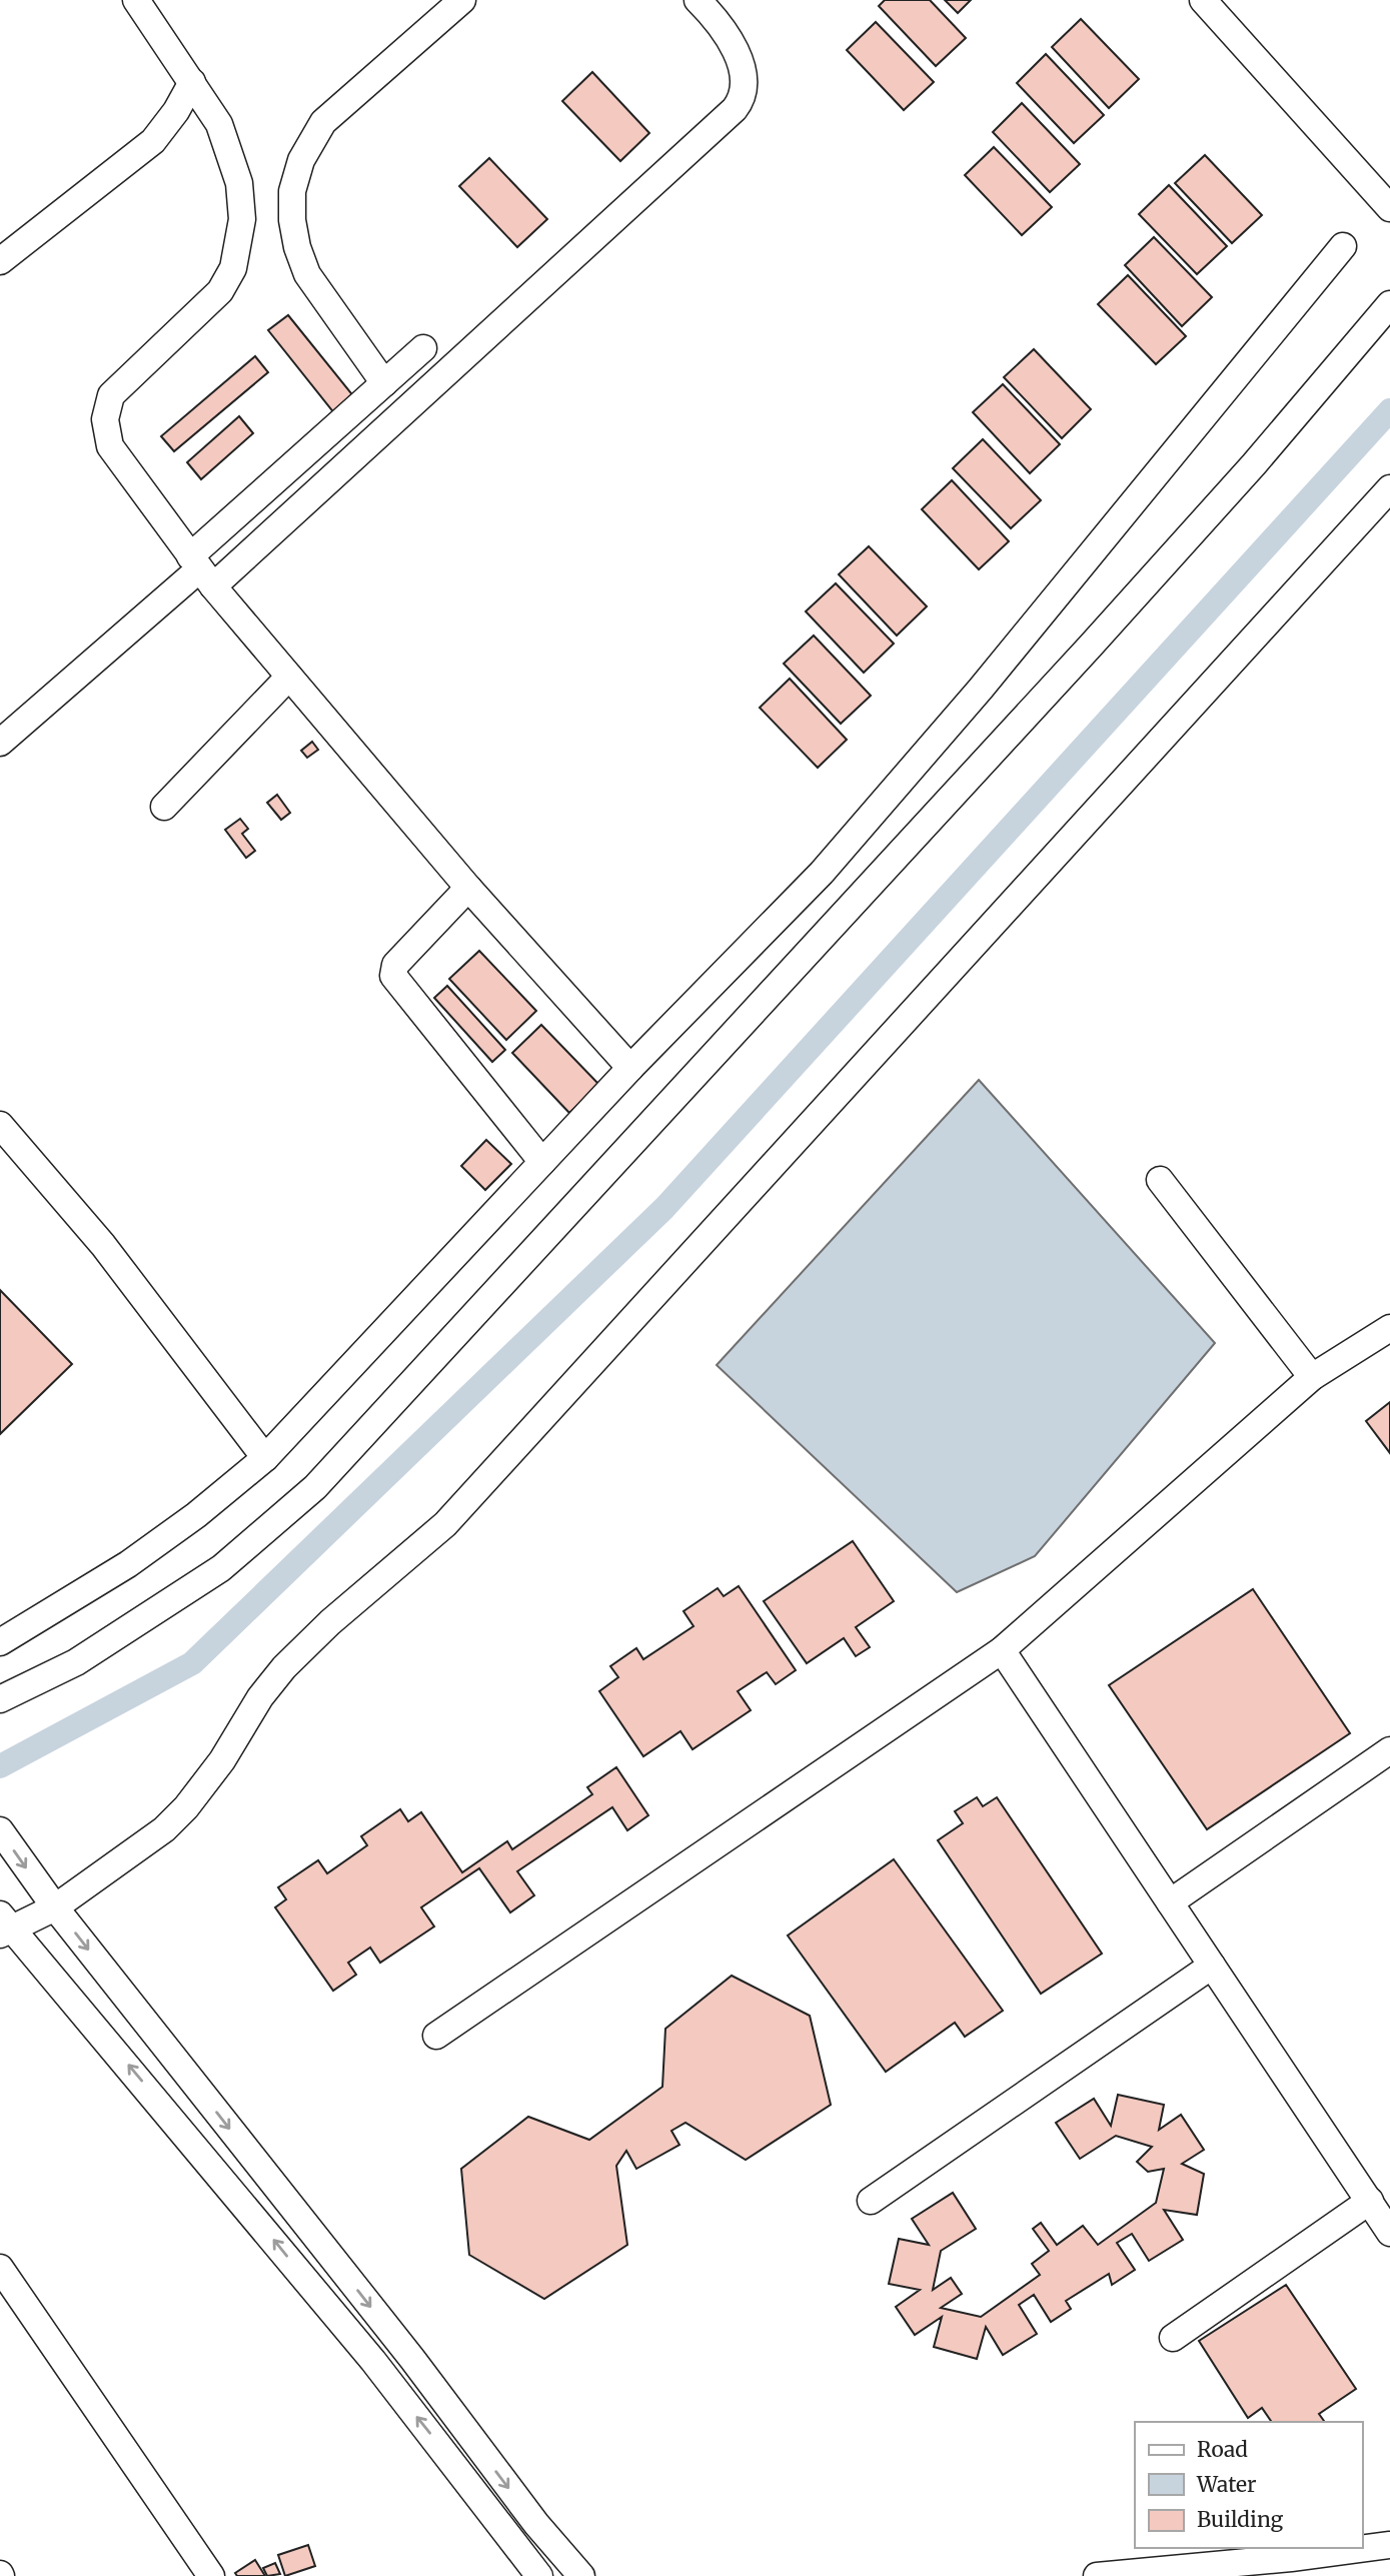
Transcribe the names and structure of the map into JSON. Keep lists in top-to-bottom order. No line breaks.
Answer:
{"legend":["Road","Water","Building"]}
